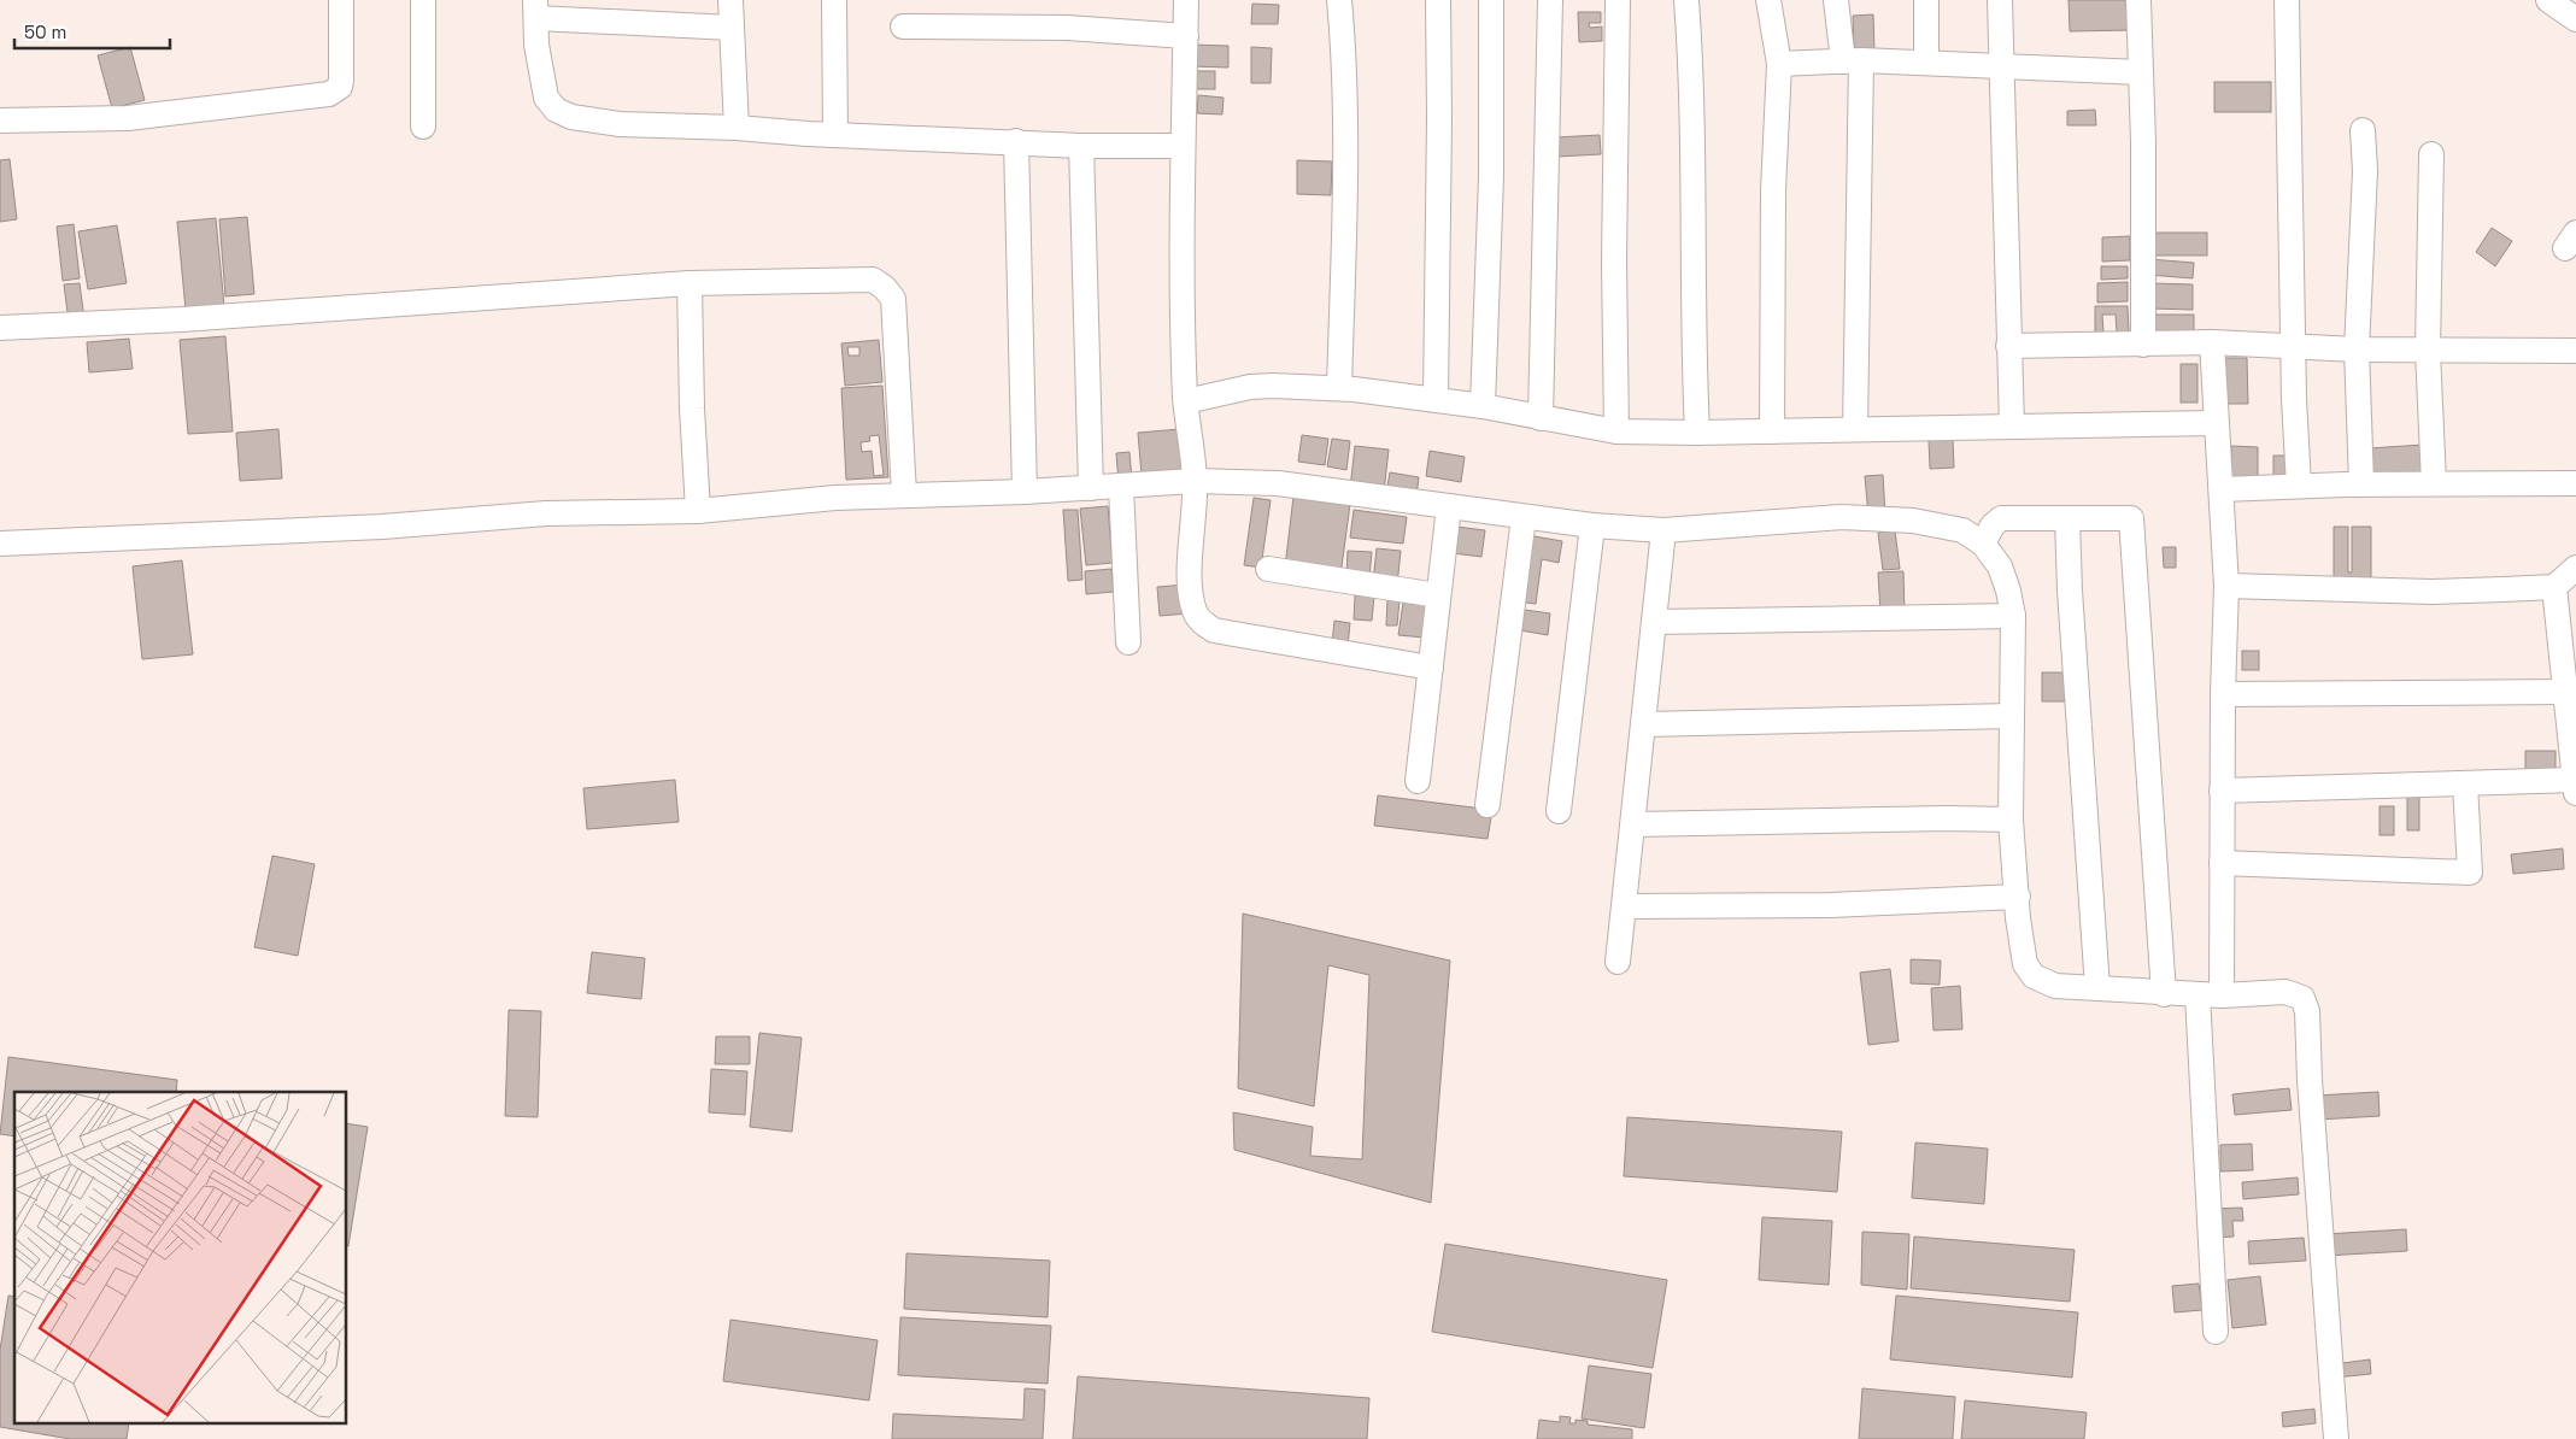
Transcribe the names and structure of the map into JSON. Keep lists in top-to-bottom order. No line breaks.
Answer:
{"scale_bar":"50 m"}
